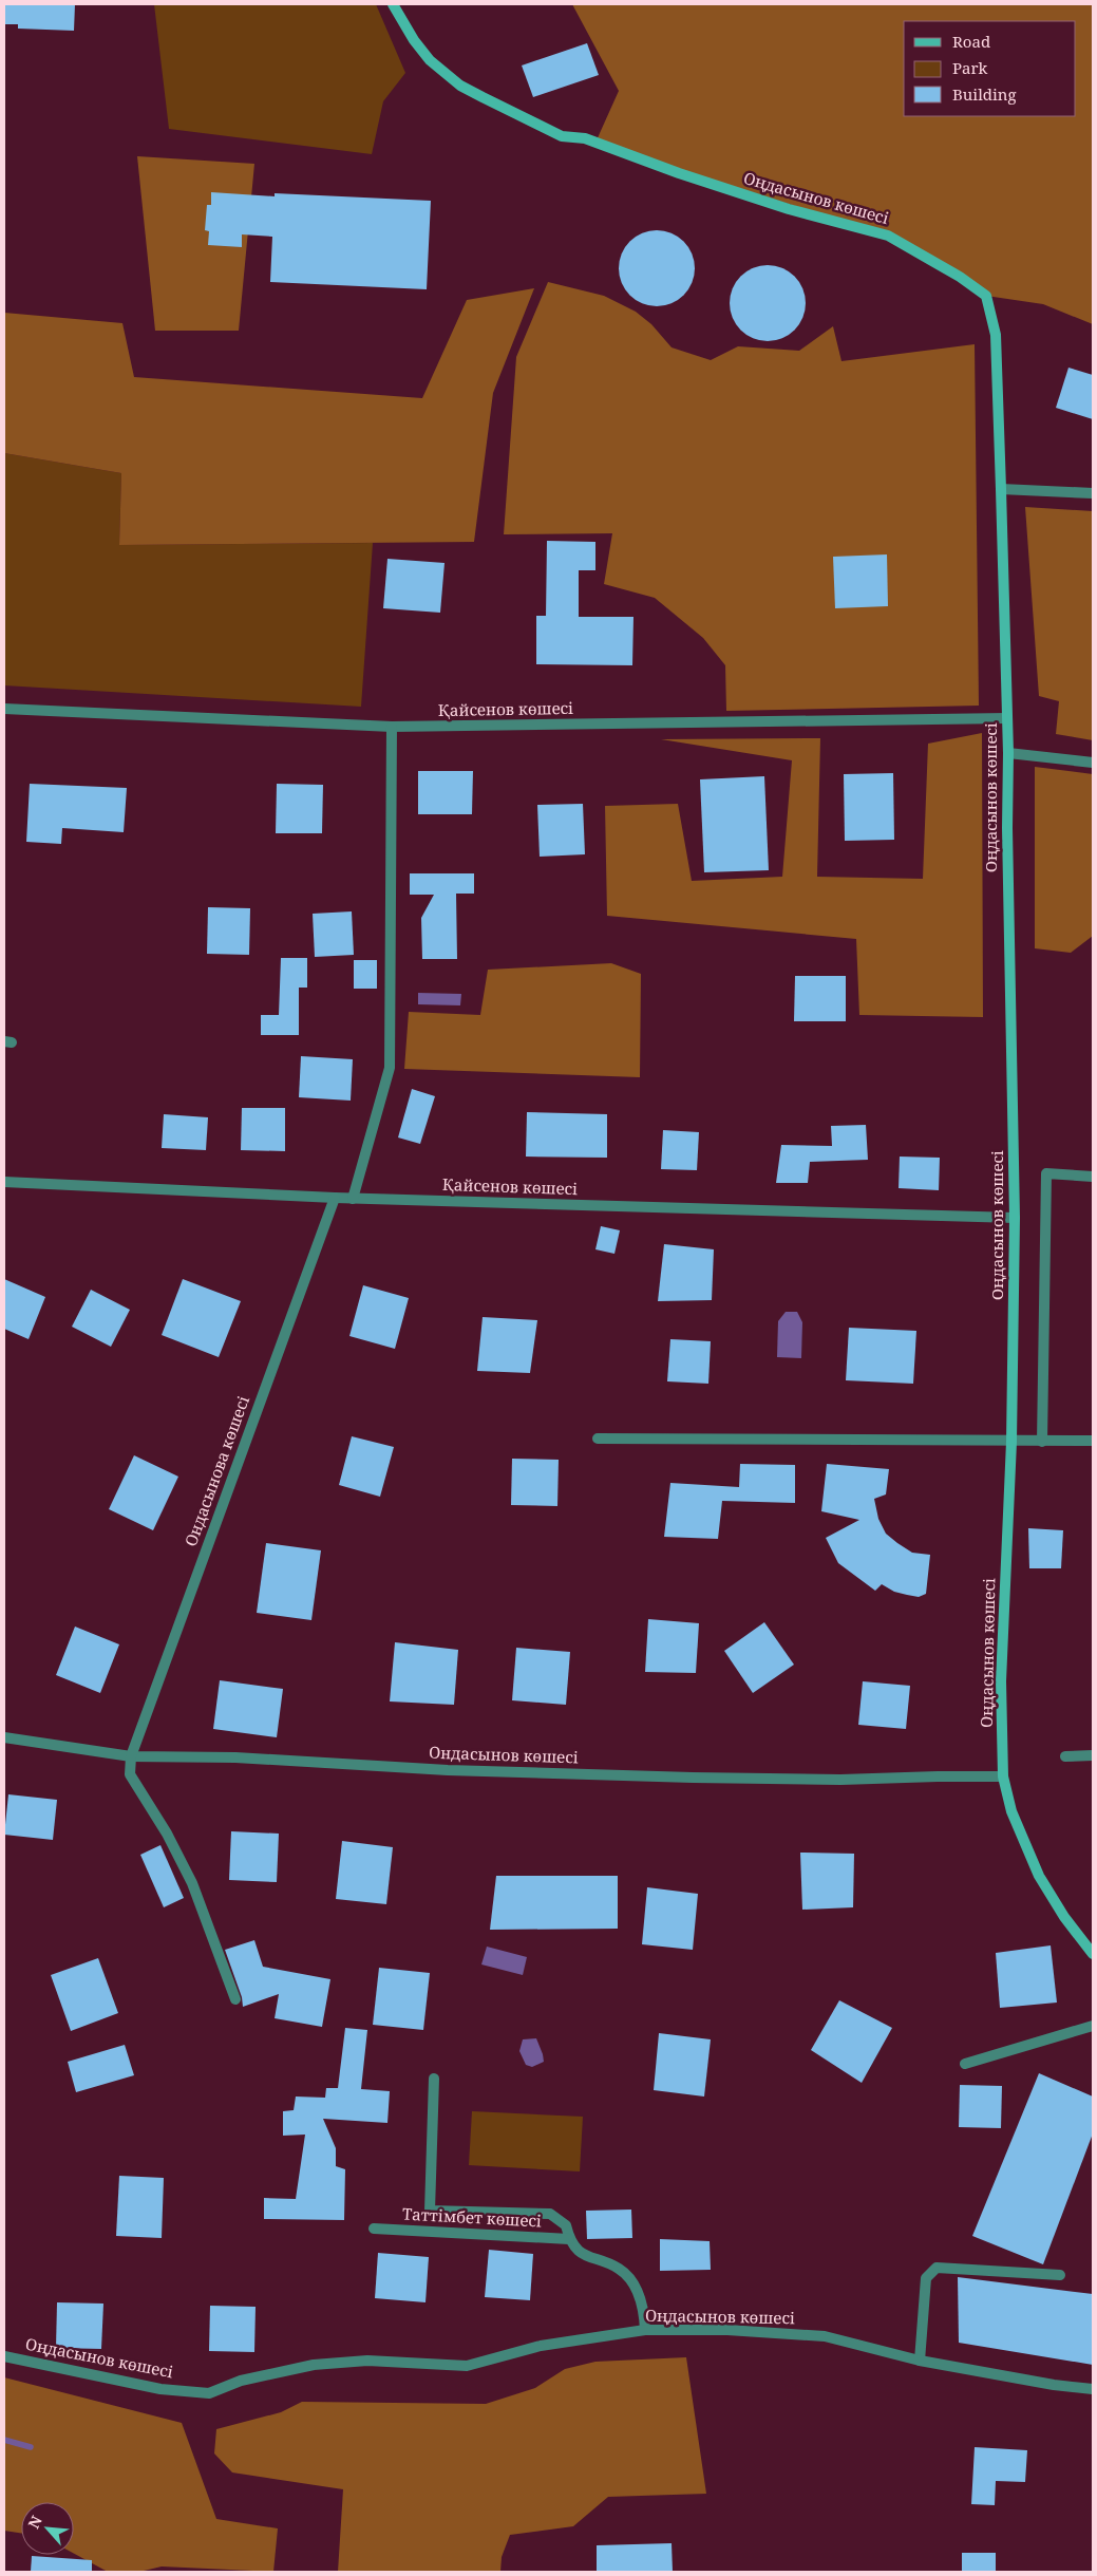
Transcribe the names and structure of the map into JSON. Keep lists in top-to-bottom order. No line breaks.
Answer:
{"streets":{"street":["Оңдасынов көшесі","Қайсенов көшесі","Ондасынова көшесі","Ондасынов көшесі","Таттімбет көшесі"]},"crossings":[["Оңдасынов көшесі","Қайсенов көшесі"],["Оңдасынов көшесі","Ондасынов көшесі"],["Қайсенов көшесі","Ондасынова көшесі"],["Ондасынова көшесі","Ондасынов көшесі"]],"legend":["Road","Park","Building"],"north":"top left"}
